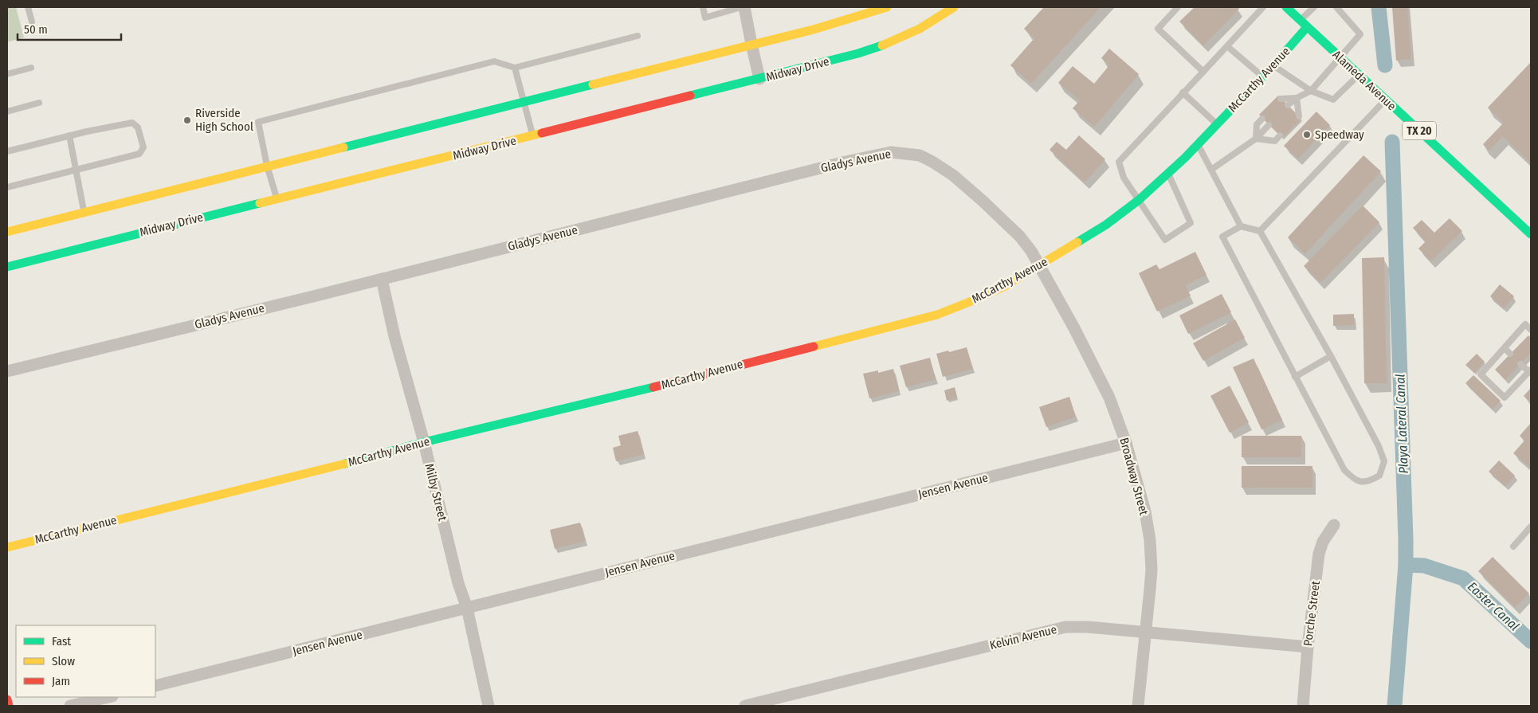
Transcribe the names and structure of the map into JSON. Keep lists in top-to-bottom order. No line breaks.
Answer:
{"streets":{"main road":["Midway Drive","McCarthy Avenue","Alameda Avenue","TX 20"],"street":["Gladys Avenue","Broadway Street","Jensen Avenue","Milby Street","Porche Street","Kelvin Avenue"]},"crossings":[["McCarthy Avenue","Alameda Avenue"],["McCarthy Avenue","Gladys Avenue"],["McCarthy Avenue","Broadway Street"],["McCarthy Avenue","Milby Street"],["Gladys Avenue","Broadway Street"],["Gladys Avenue","Milby Street"],["Broadway Street","Jensen Avenue"],["Broadway Street","Kelvin Avenue"],["Jensen Avenue","Milby Street"],["Porche Street","Kelvin Avenue"]],"water":["Playa Lateral Canal","Easter Canal"],"places":["Riverside High School","Speedway"],"legend":["Fast","Slow","Jam"],"scale_bar":"50 m"}
